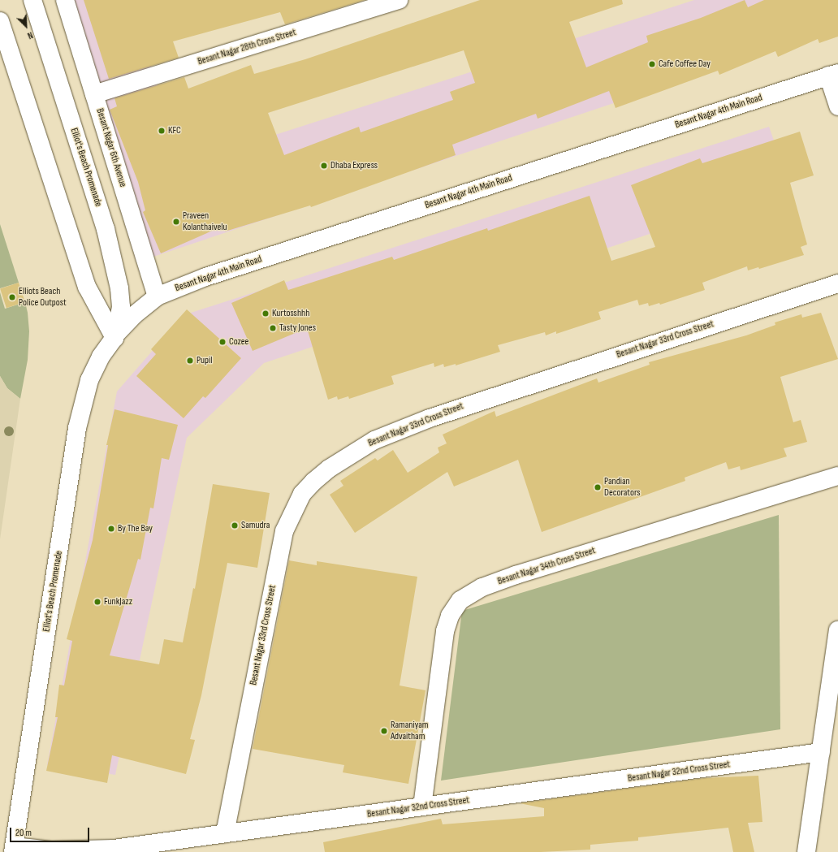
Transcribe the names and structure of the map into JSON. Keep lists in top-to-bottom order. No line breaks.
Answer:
{"streets":{"street":["Besant Nagar 28th Cross Street","Besant Nagar 4th Main Road","Besant Nagar 6th Avenue","Elliot's Beach Promenade","Besant Nagar 33rd Cross Street","Besant Nagar 34th Cross Street","Besant Nagar 32nd Cross Street"]},"crossings":[["Besant Nagar 28th Cross Street","Besant Nagar 6th Avenue"],["Besant Nagar 4th Main Road","Besant Nagar 6th Avenue"],["Besant Nagar 4th Main Road","Elliot's Beach Promenade"],["Elliot's Beach Promenade","Besant Nagar 32nd Cross Street"],["Besant Nagar 33rd Cross Street","Besant Nagar 32nd Cross Street"],["Besant Nagar 34th Cross Street","Besant Nagar 32nd Cross Street"]],"places":["Cafe Coffee Day","KFC","Dhaba Express","Praveen Kolanthaivelu","Elliots Beach Police Outpost","Kurtosshhh","Tasty Jones","Cozee","Pupil","Pandian Decorators","Samudra","By The Bay","FunkJazz","Ramaniyam Advaitham"],"scale_bar":"20 m","north":"bottom right"}
